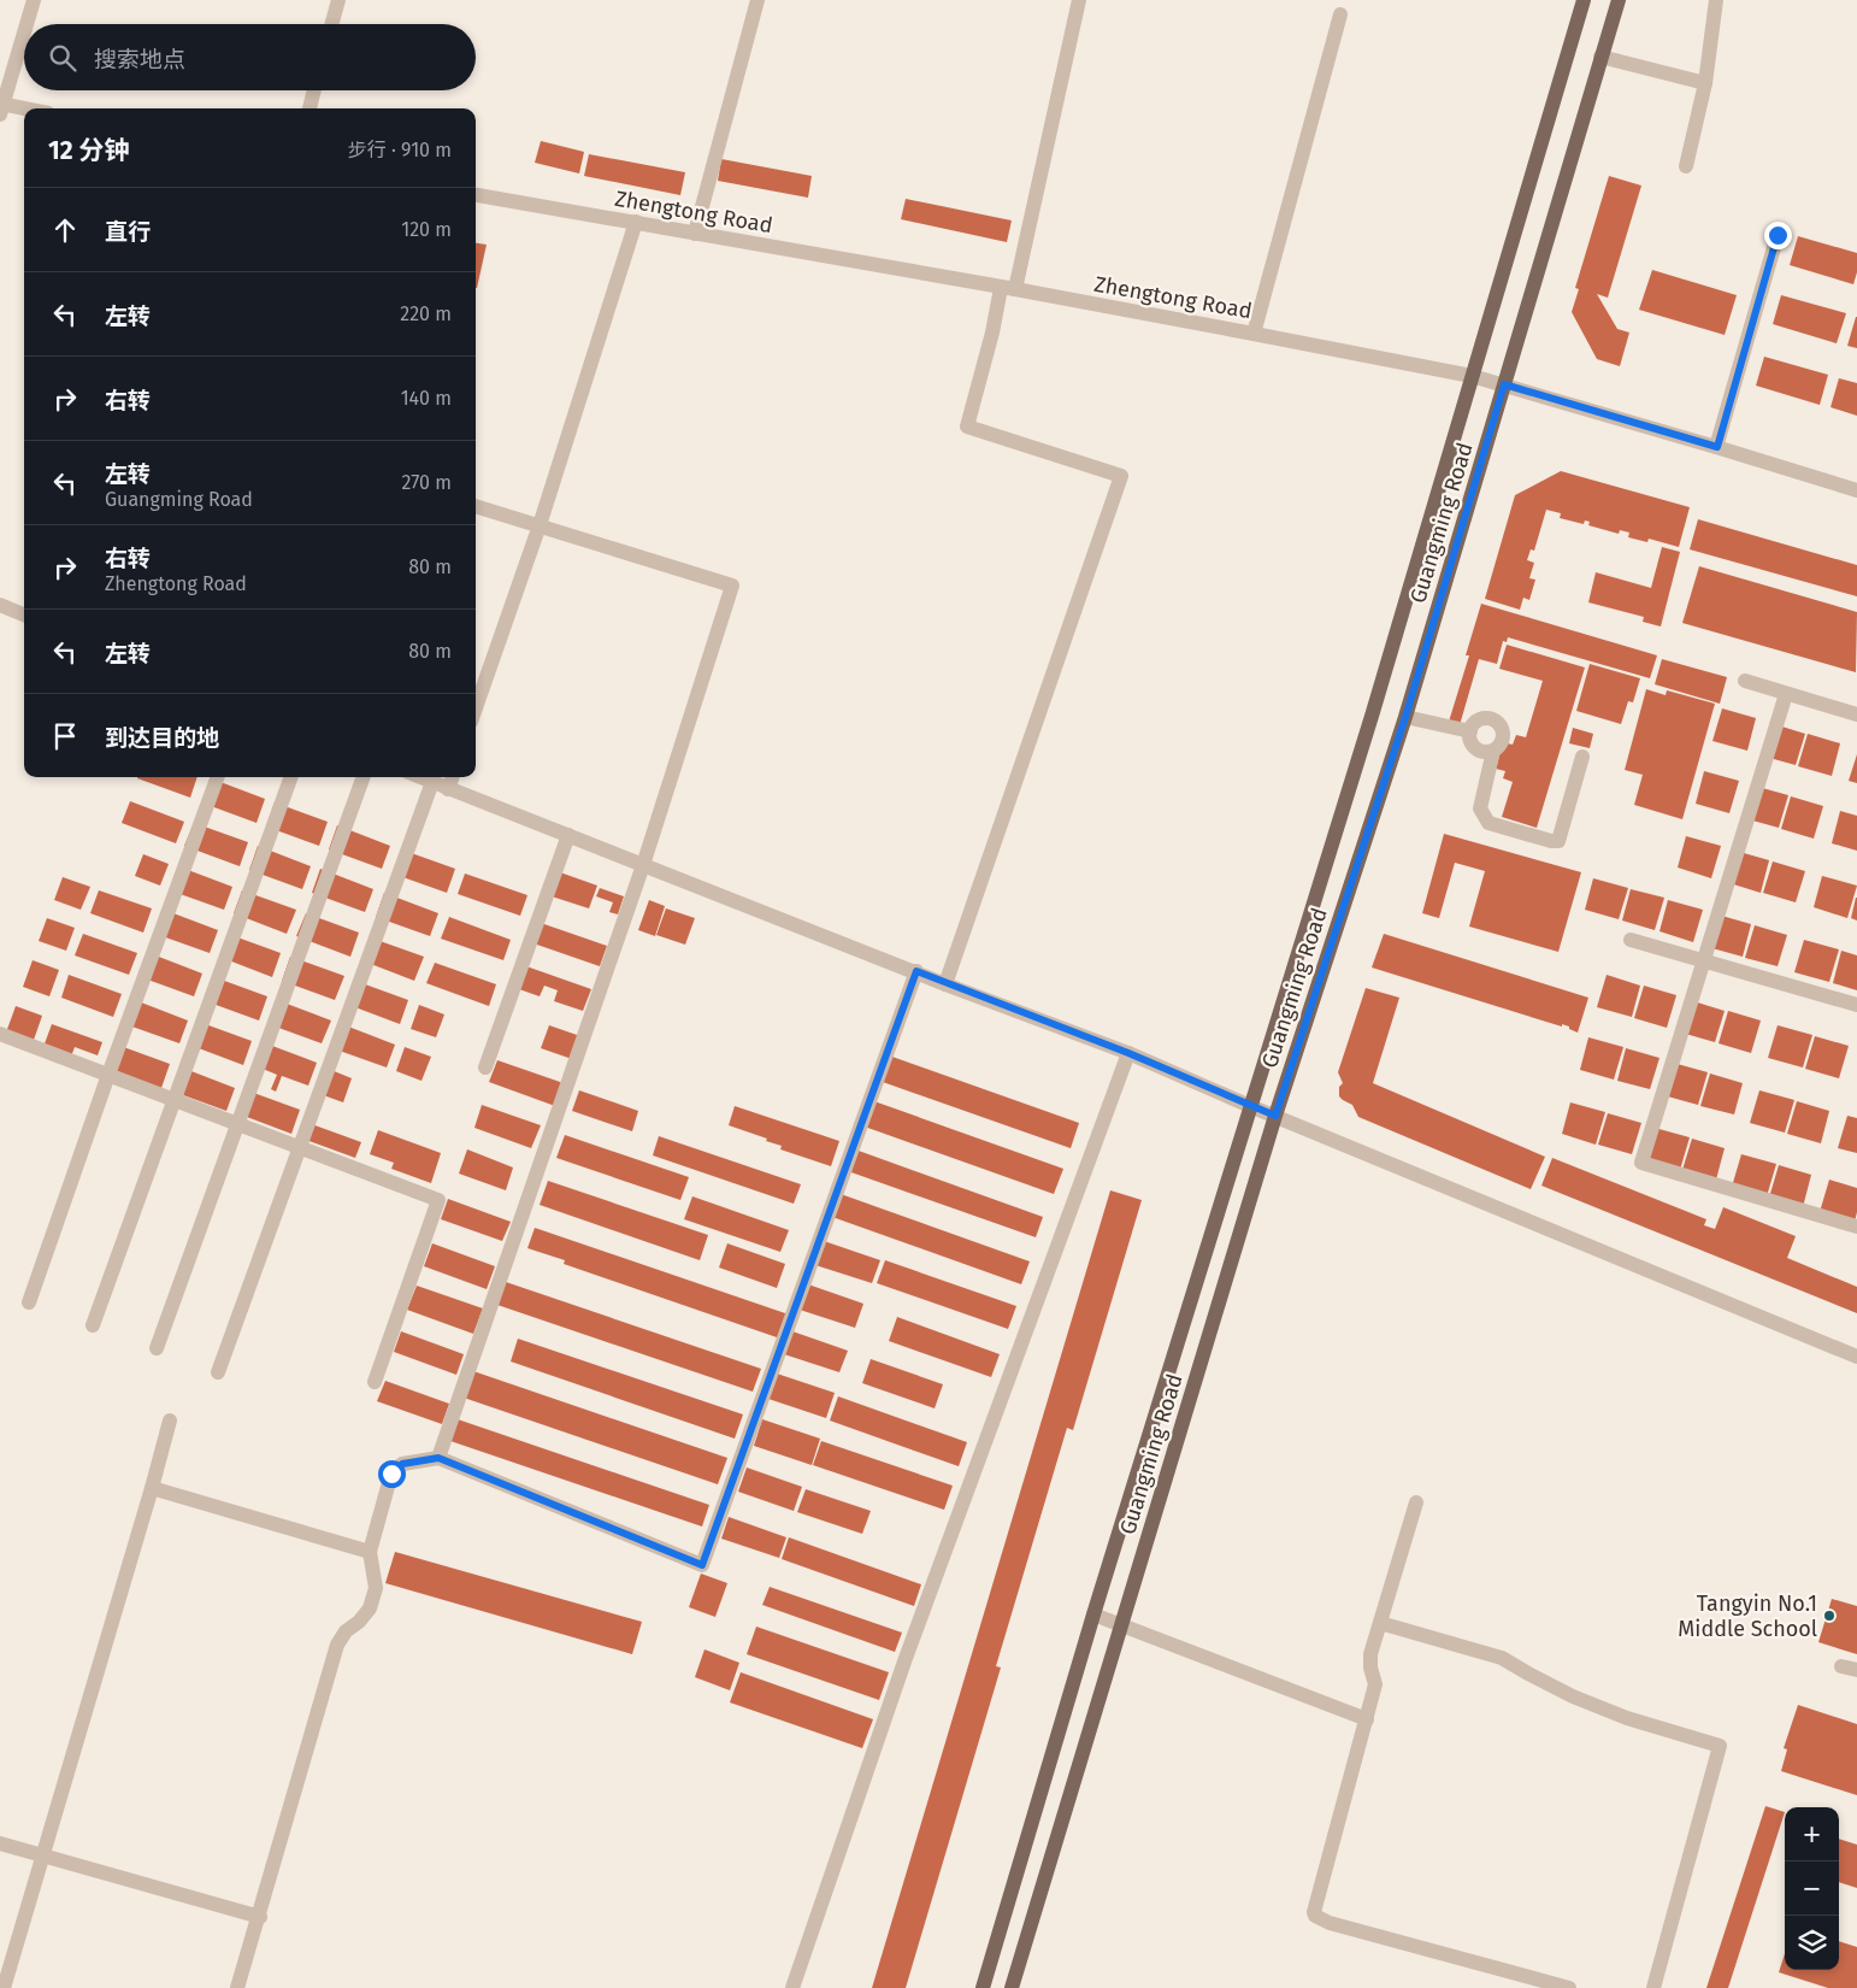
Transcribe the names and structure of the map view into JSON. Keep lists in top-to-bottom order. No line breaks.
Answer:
{"streets":{"main road":["Guangming Road"],"street":["Zhengtong Road"]},"crossings":[["Zhengtong Road","Guangming Road"]],"places":["Tangyin No.1 Middle School"],"page":{"search":"搜索地点","heading":["12 分钟","步行 · 910 m"],"list":[["直行","120 m"],["左转","220 m"],["右转","140 m"],["左转","Guangming Road","270 m"],["右转","Zhengtong Road","80 m"],["左转","80 m"],"到达目的地"],"map_buttons":["+","−"]}}
